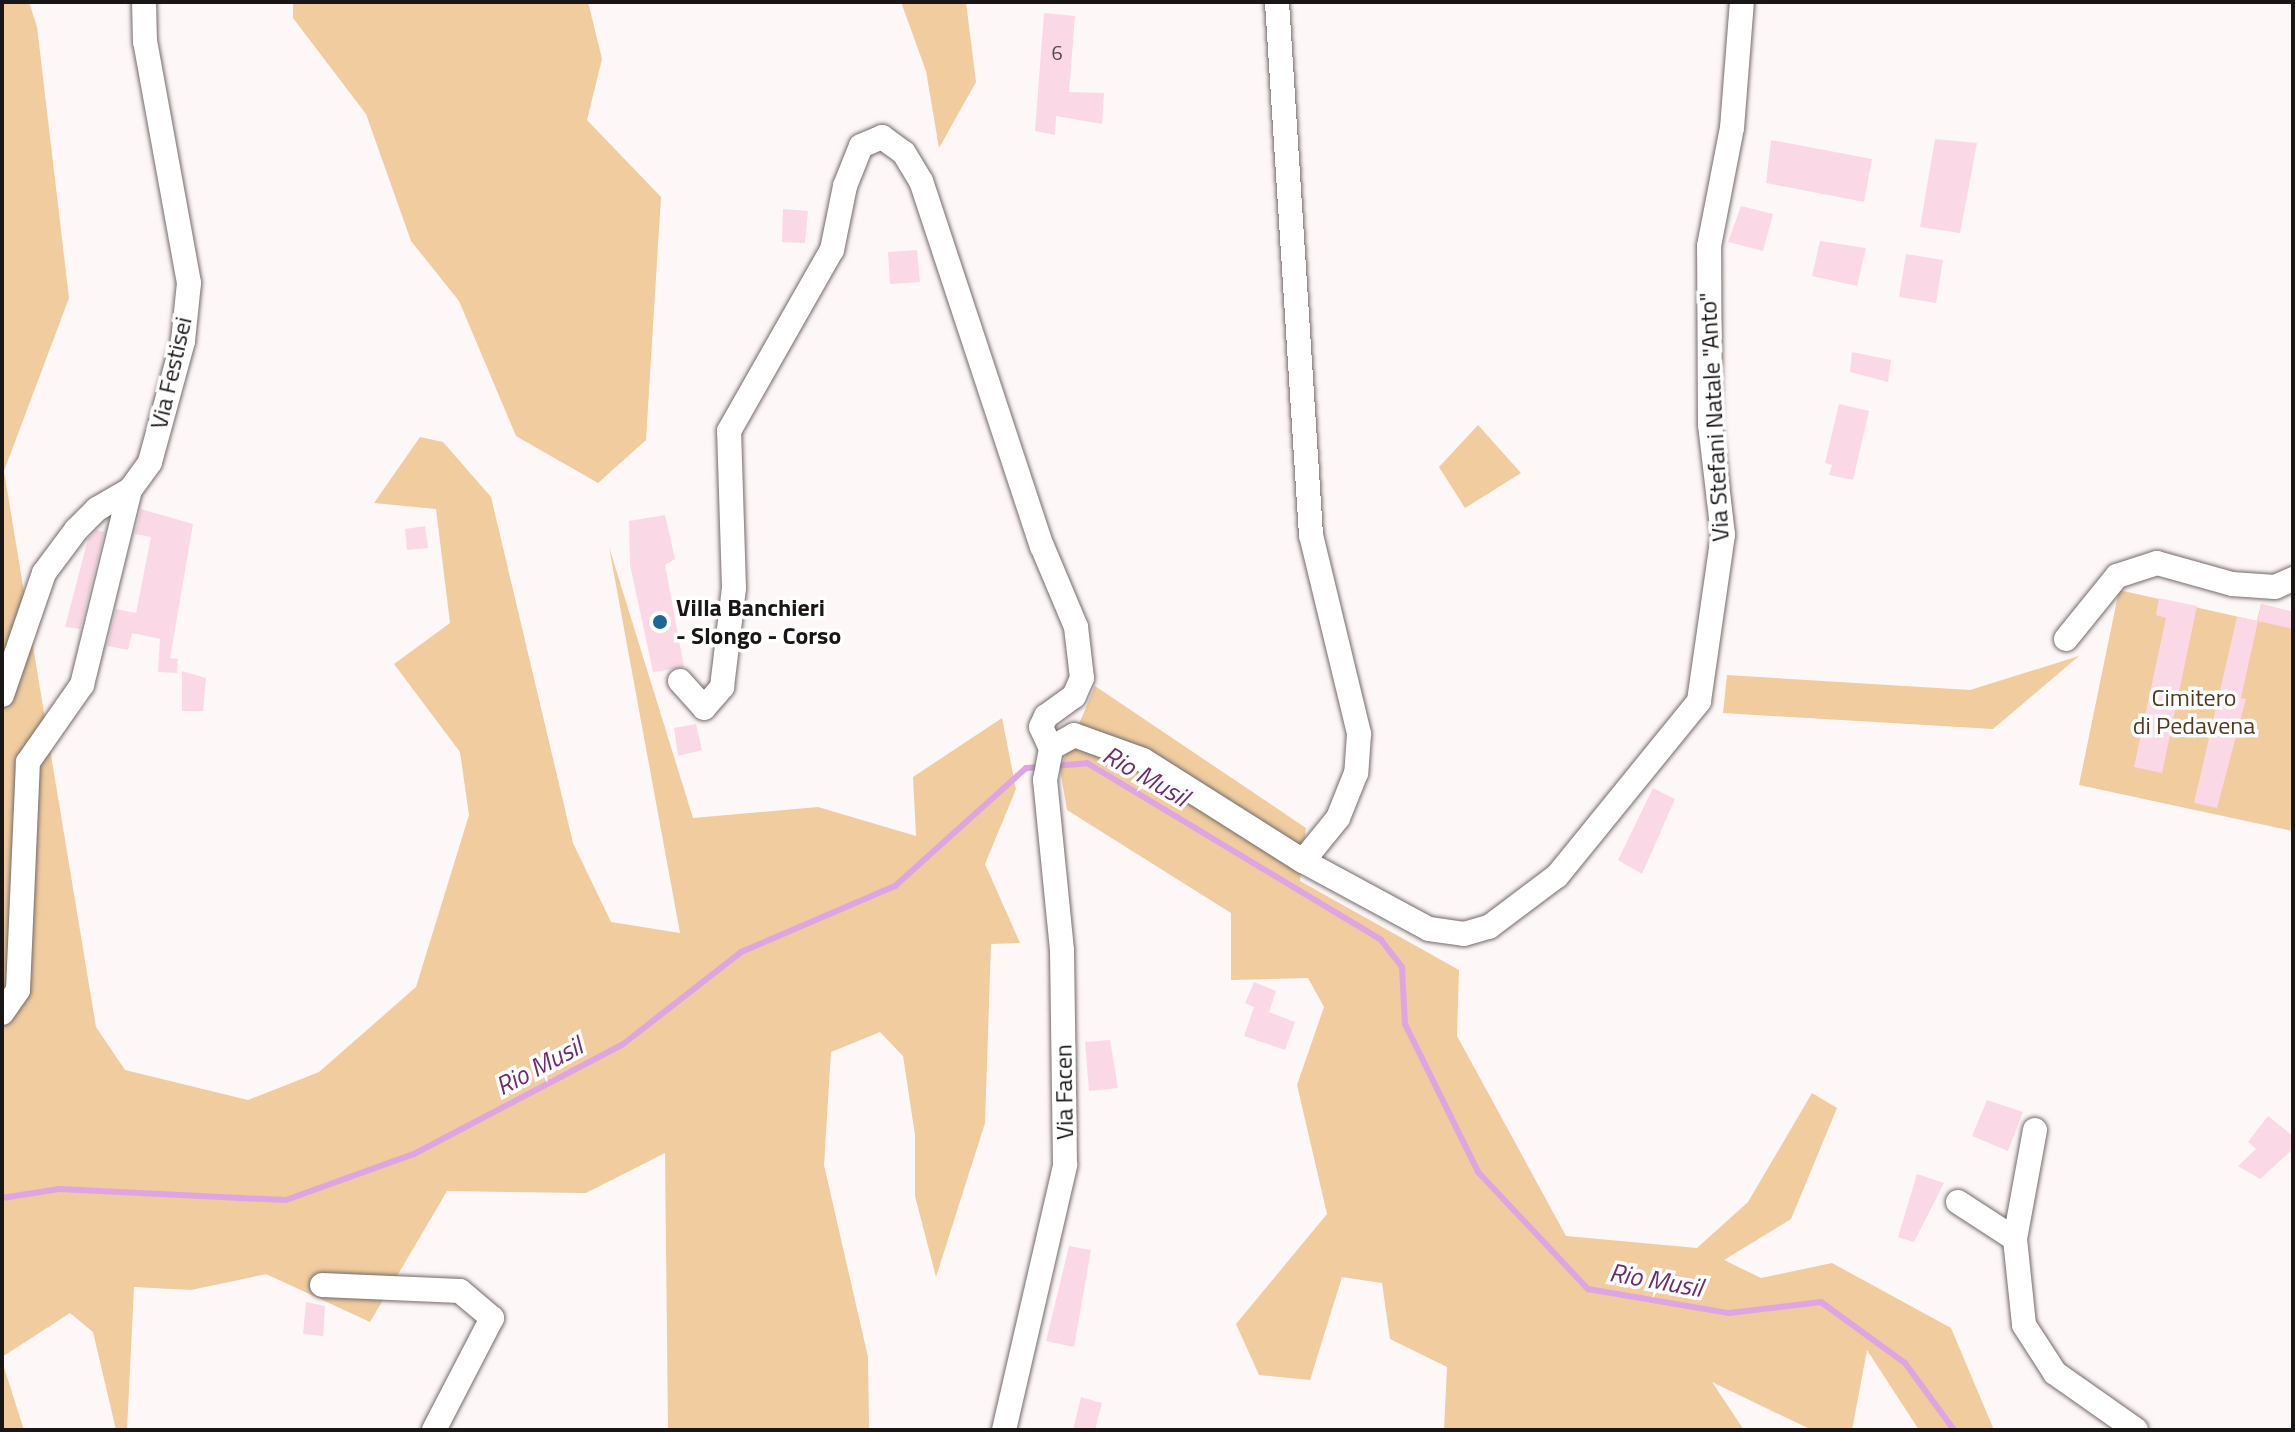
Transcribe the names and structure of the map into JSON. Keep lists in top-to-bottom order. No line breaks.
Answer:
{"streets":{"street":["Via Festisei","Via Stefani Natale \"Anto\"","Via Facen"]},"crossings":[["Via Stefani Natale \"Anto\"","Via Facen"]],"water":["Rio Musil"],"parks":["Cimitero di Pedavena"],"places":["Villa Banchieri - Slongo - Corso"],"house_numbers":["6"]}
